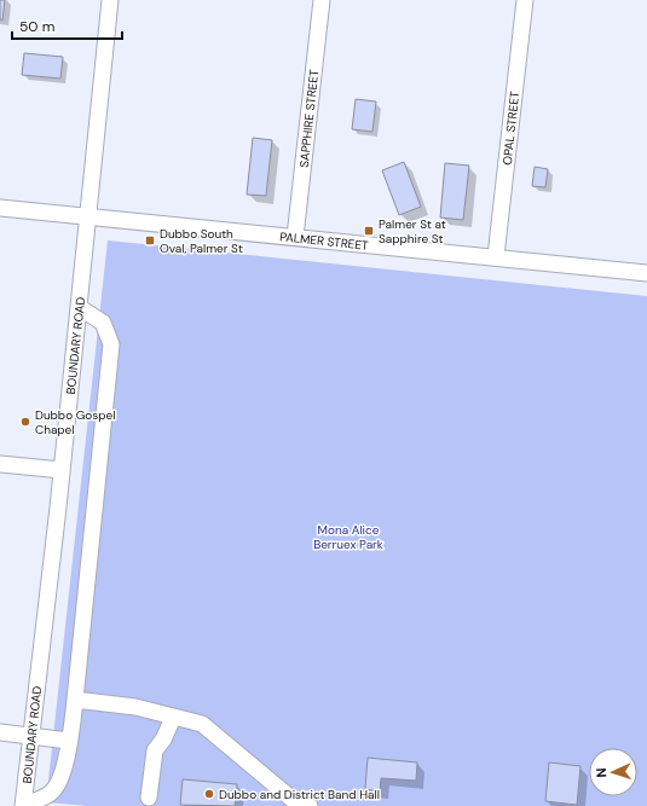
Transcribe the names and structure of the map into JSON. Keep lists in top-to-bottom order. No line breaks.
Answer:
{"streets":{"street":["SAPPHIRE STREET","OPAL STREET","PALMER STREET","BOUNDARY ROAD"]},"crossings":[["SAPPHIRE STREET","PALMER STREET"],["OPAL STREET","PALMER STREET"],["PALMER STREET","BOUNDARY ROAD"]],"parks":["Mona Alice Berruex Park"],"places":{"transit":["Palmer St at Sapphire St","Dubbo South Oval, Palmer St"],"other":["Dubbo Gospel Chapel","Dubbo and District Band Hall"]},"scale_bar":"50 m","north":"left"}
